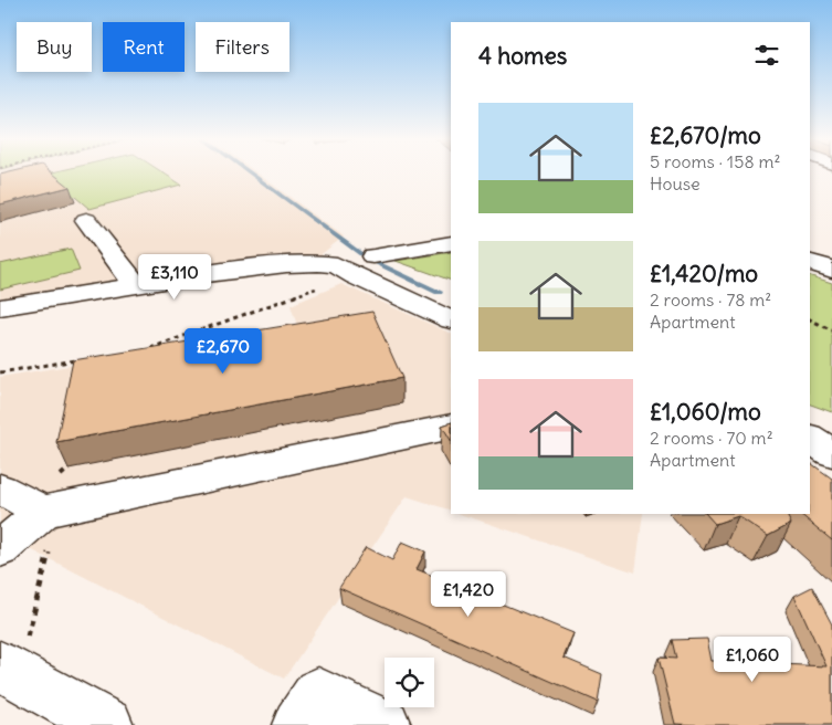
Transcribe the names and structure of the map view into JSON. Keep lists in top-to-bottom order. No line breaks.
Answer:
{"page":{"chip":["Buy","Rent","Filters"],"heading":"4 homes","list":[{"name":"£2,670/mo","note":"5 rooms · 158 m² · House"},{"name":"£1,420/mo","note":"2 rooms · 78 m² · Apartment"},{"name":"£1,060/mo","note":"2 rooms · 70 m² · Apartment"}],"price":["£3,110","£2,670","£1,420","£1,060"]}}
